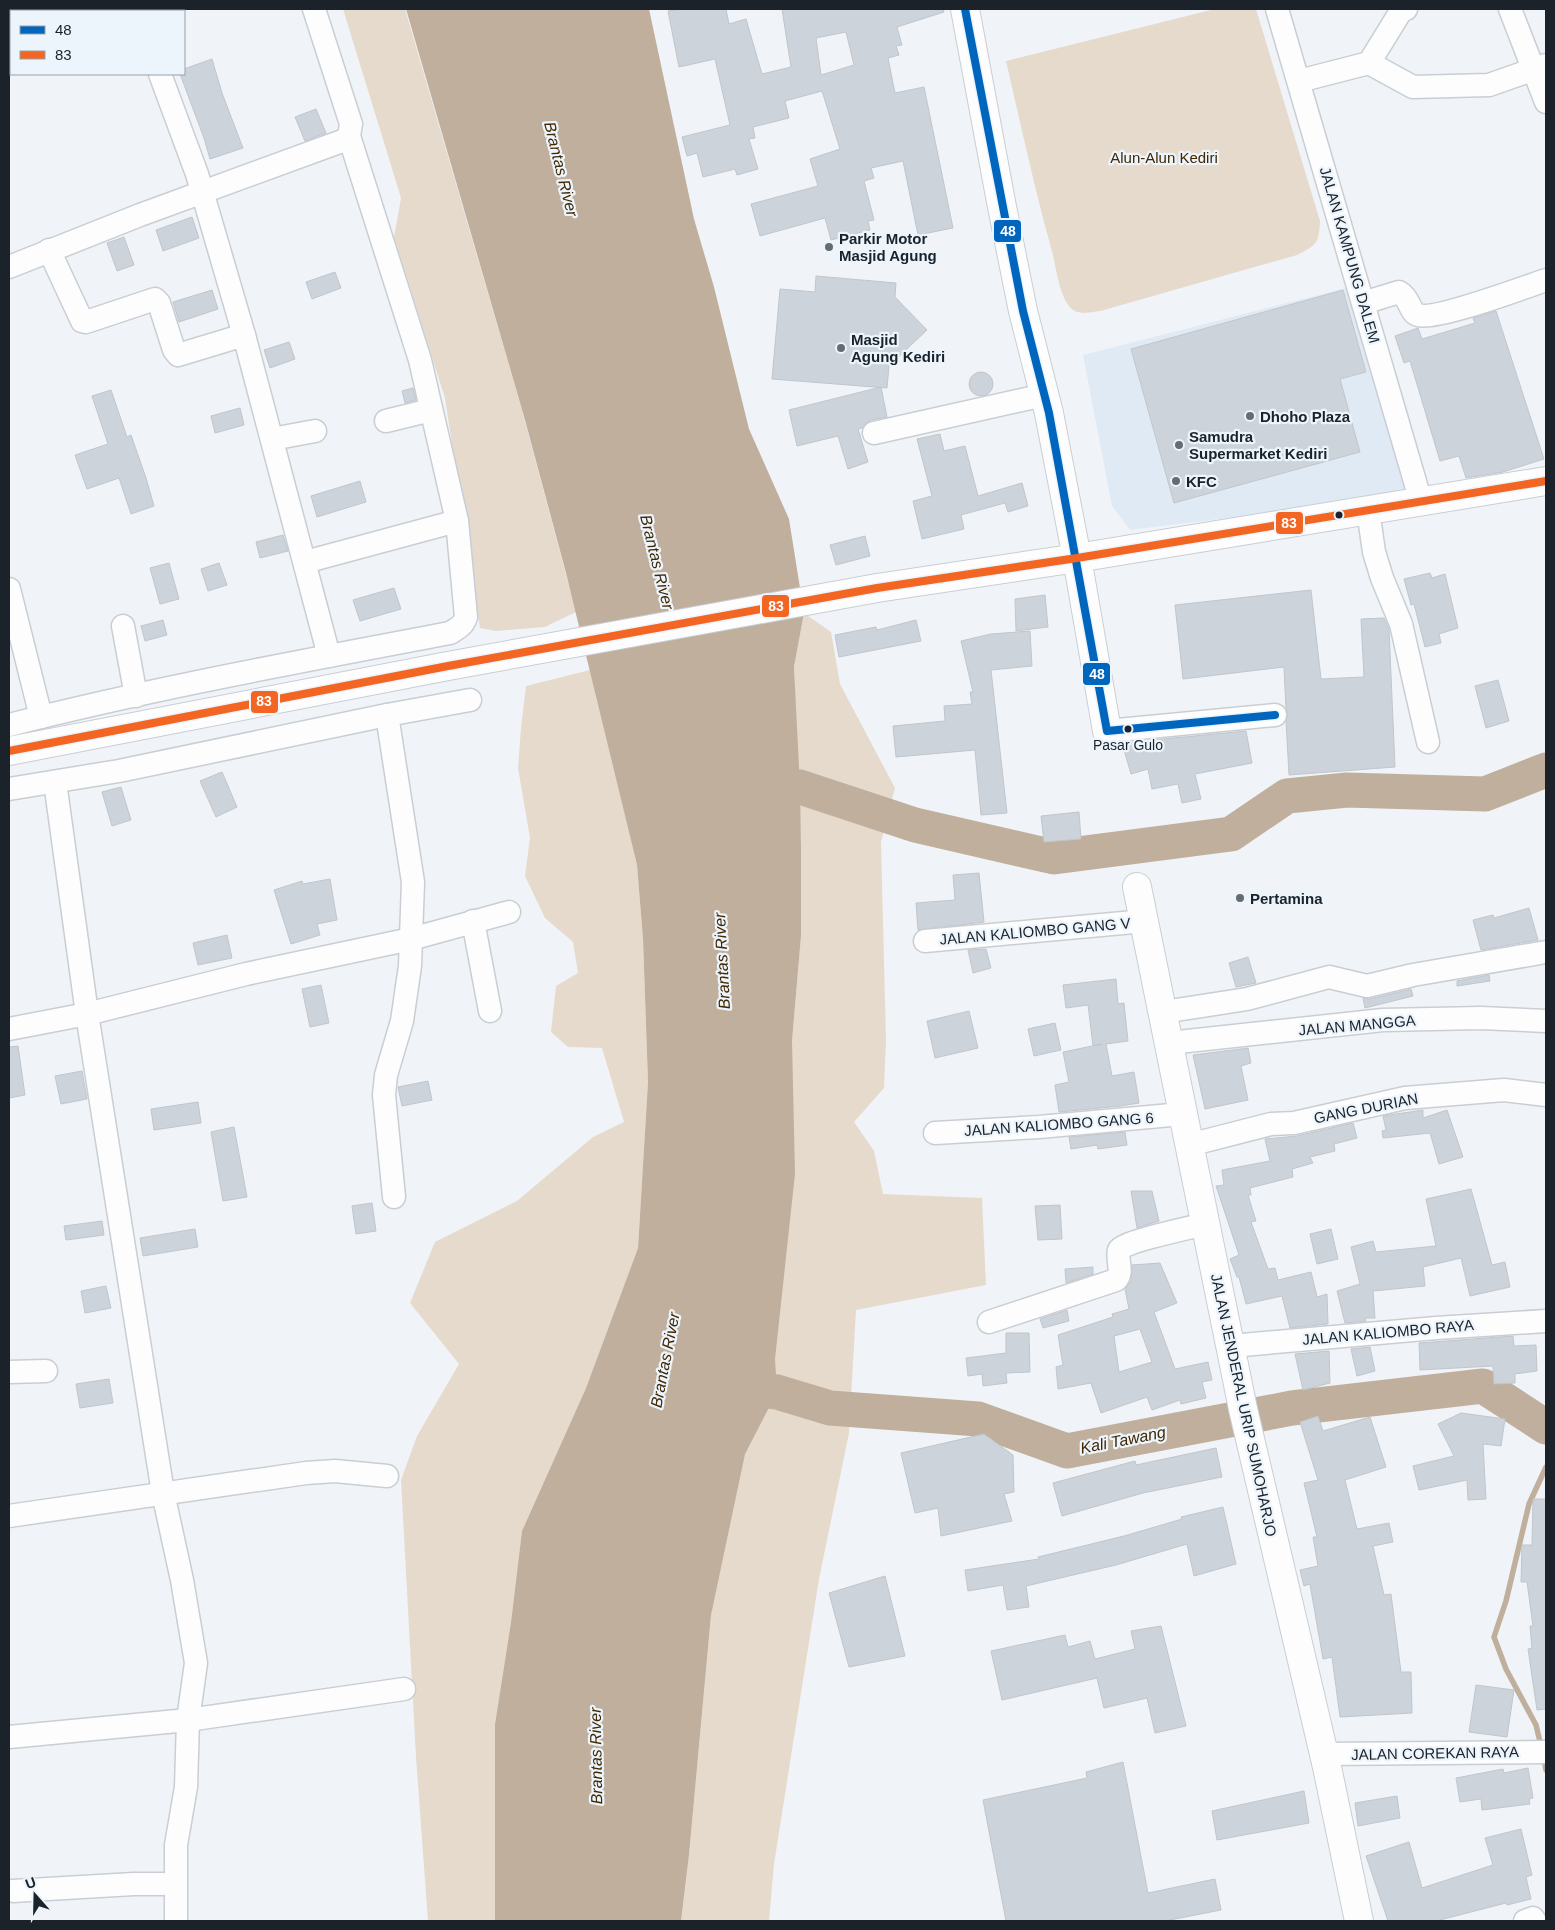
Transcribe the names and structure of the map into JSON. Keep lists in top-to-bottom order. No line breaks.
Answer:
{"streets":{"main road":["JALAN JENDERAL URIP SUMOHARJO"],"street":["JALAN KAMPUNG DALEM","JALAN KALIOMBO GANG V","JALAN MANGGA","GANG DURIAN","JALAN KALIOMBO GANG 6","JALAN KALIOMBO RAYA","JALAN COREKAN RAYA"]},"crossings":[["JALAN KALIOMBO GANG V","JALAN JENDERAL URIP SUMOHARJO"],["JALAN MANGGA","JALAN JENDERAL URIP SUMOHARJO"],["GANG DURIAN","JALAN JENDERAL URIP SUMOHARJO"],["JALAN KALIOMBO GANG 6","JALAN JENDERAL URIP SUMOHARJO"],["JALAN KALIOMBO RAYA","JALAN JENDERAL URIP SUMOHARJO"],["JALAN JENDERAL URIP SUMOHARJO","JALAN COREKAN RAYA"]],"water":["Brantas River","Kali Tawang"],"parks":["Alun-Alun Kediri"],"places":["Parkir Motor Masjid Agung","Masjid Agung Kediri","Dhoho Plaza","Samudra Supermarket Kediri","KFC","Pasar Gulo","Pertamina"],"lines":["transit line 48","transit line 83"],"legend":["48","83"],"north":"top"}
